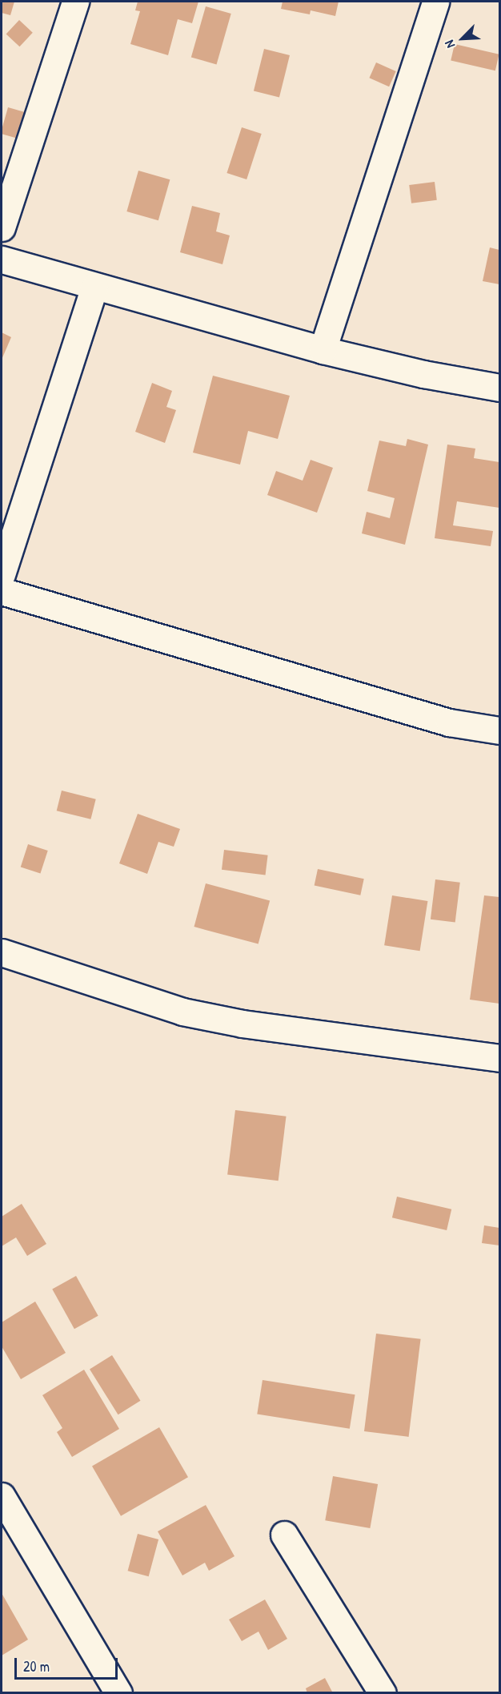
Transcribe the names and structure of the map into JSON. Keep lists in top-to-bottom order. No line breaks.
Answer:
{"scale_bar":"20 m","north":"bottom left"}
